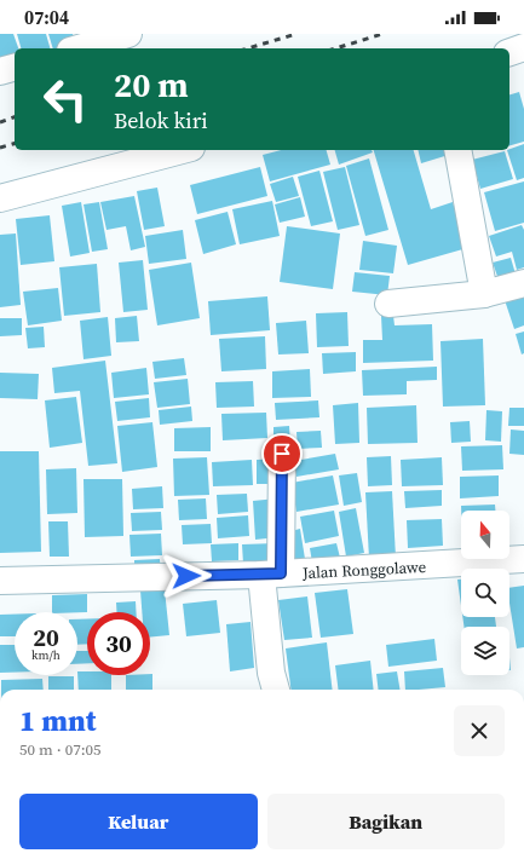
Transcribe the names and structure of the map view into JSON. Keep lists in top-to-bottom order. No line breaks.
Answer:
{"streets":{"street":["Jalan Ronggolawe"]},"north":"top","page":{"status":"07:04","turn":["20 m","Belok kiri"],"speed":"20 km/h","limit":"30","heading":["1 mnt","50 m · 07:05"],"buttons":["Keluar","Bagikan"]}}
